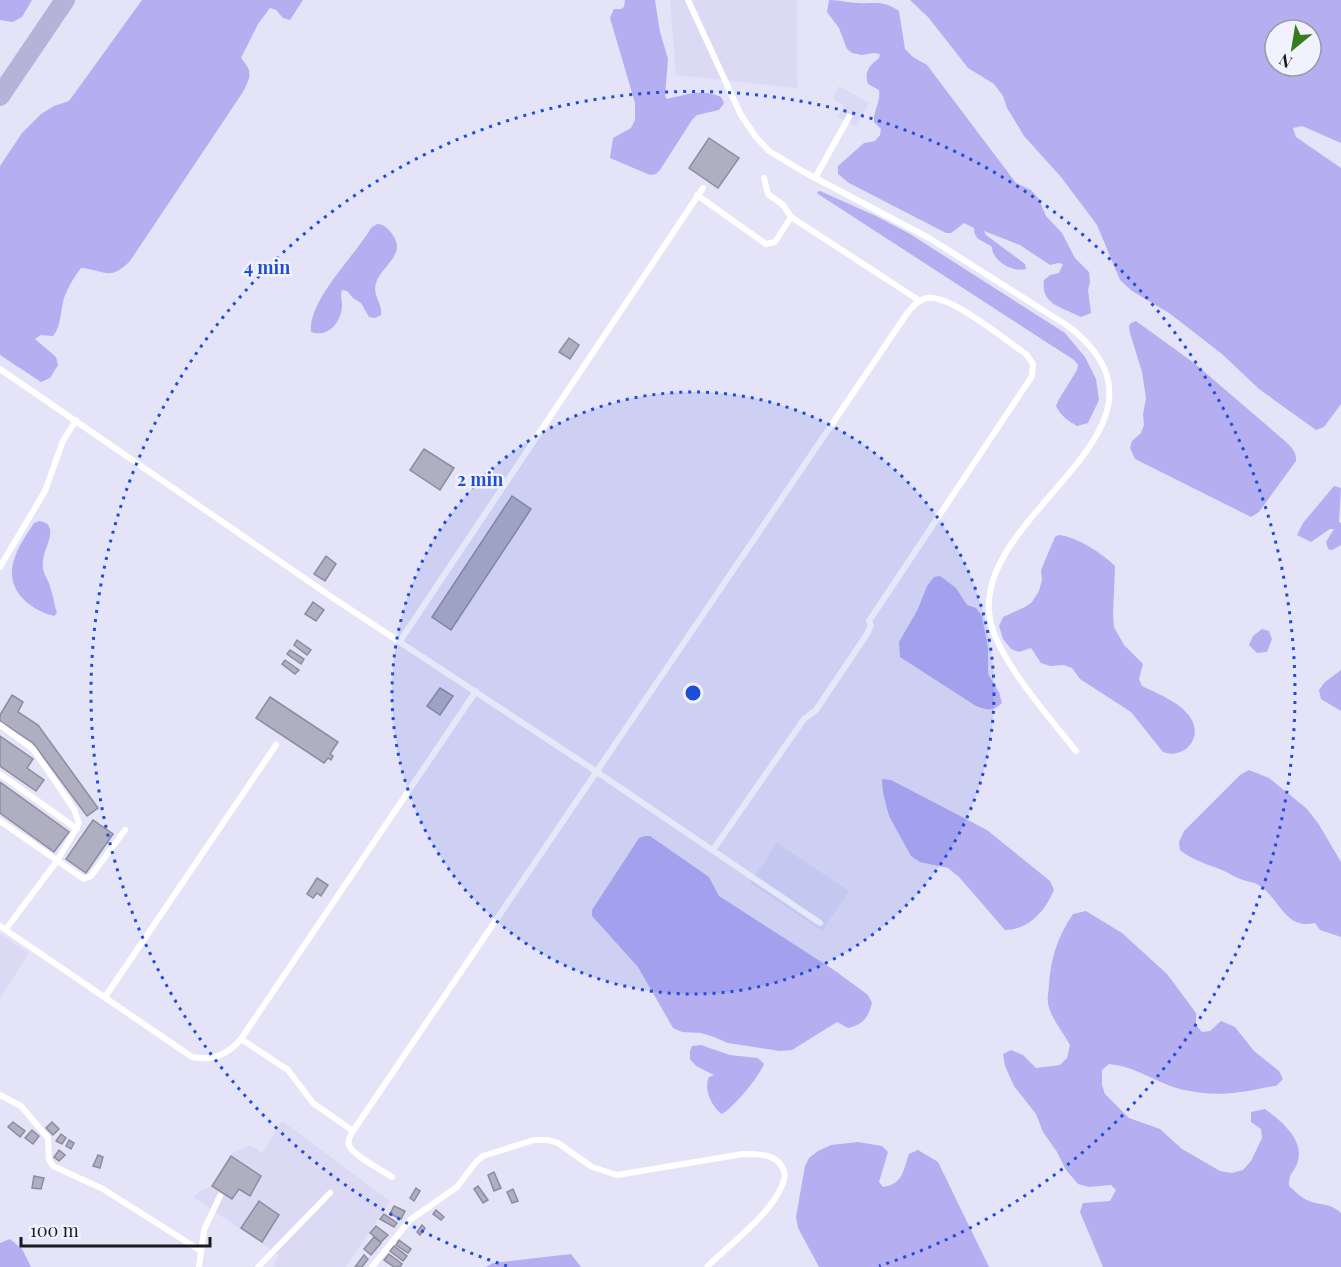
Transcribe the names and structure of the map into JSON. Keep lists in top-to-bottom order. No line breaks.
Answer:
{"scale_bar":"100 m","north":"bottom left","rings":["4 min","2 min"]}
